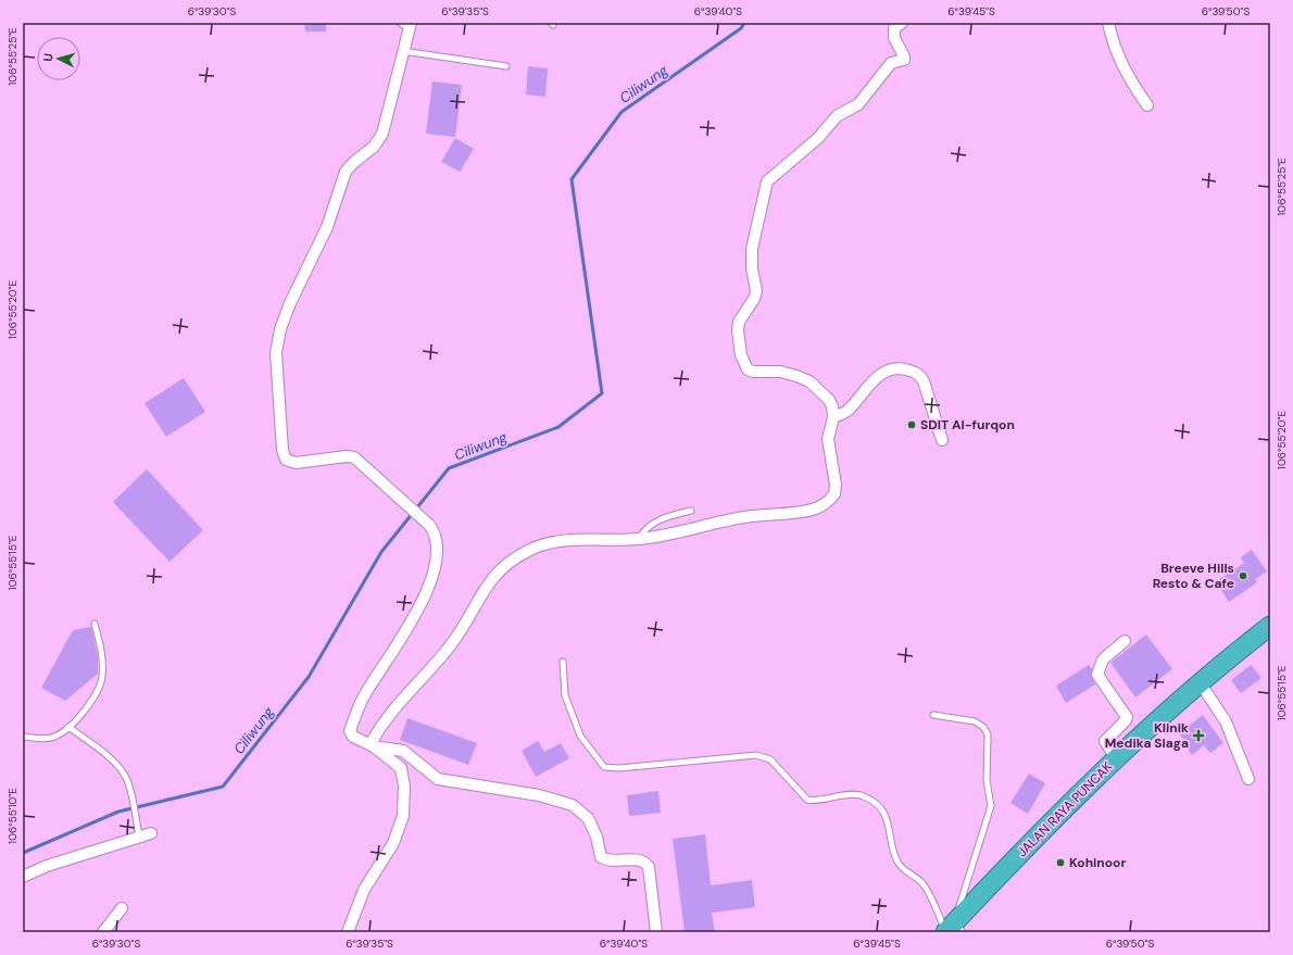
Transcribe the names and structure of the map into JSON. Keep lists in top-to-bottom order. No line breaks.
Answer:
{"streets":{"highway":["JALAN RAYA PUNCAK"]},"water":["Ciliwung"],"places":{"other":["SDIT Al-furqon","Breeve Hills Resto & Cafe","Kohinoor"],"health":["Klinik Medika Siaga"]},"north":"left","coordinates":["6°39'30\"S","6°39'35\"S","6°39'40\"S","6°39'45\"S","6°39'50\"S","106°55'25\"E","106°55'20\"E","106°55'15\"E","106°55'10\"E"]}
